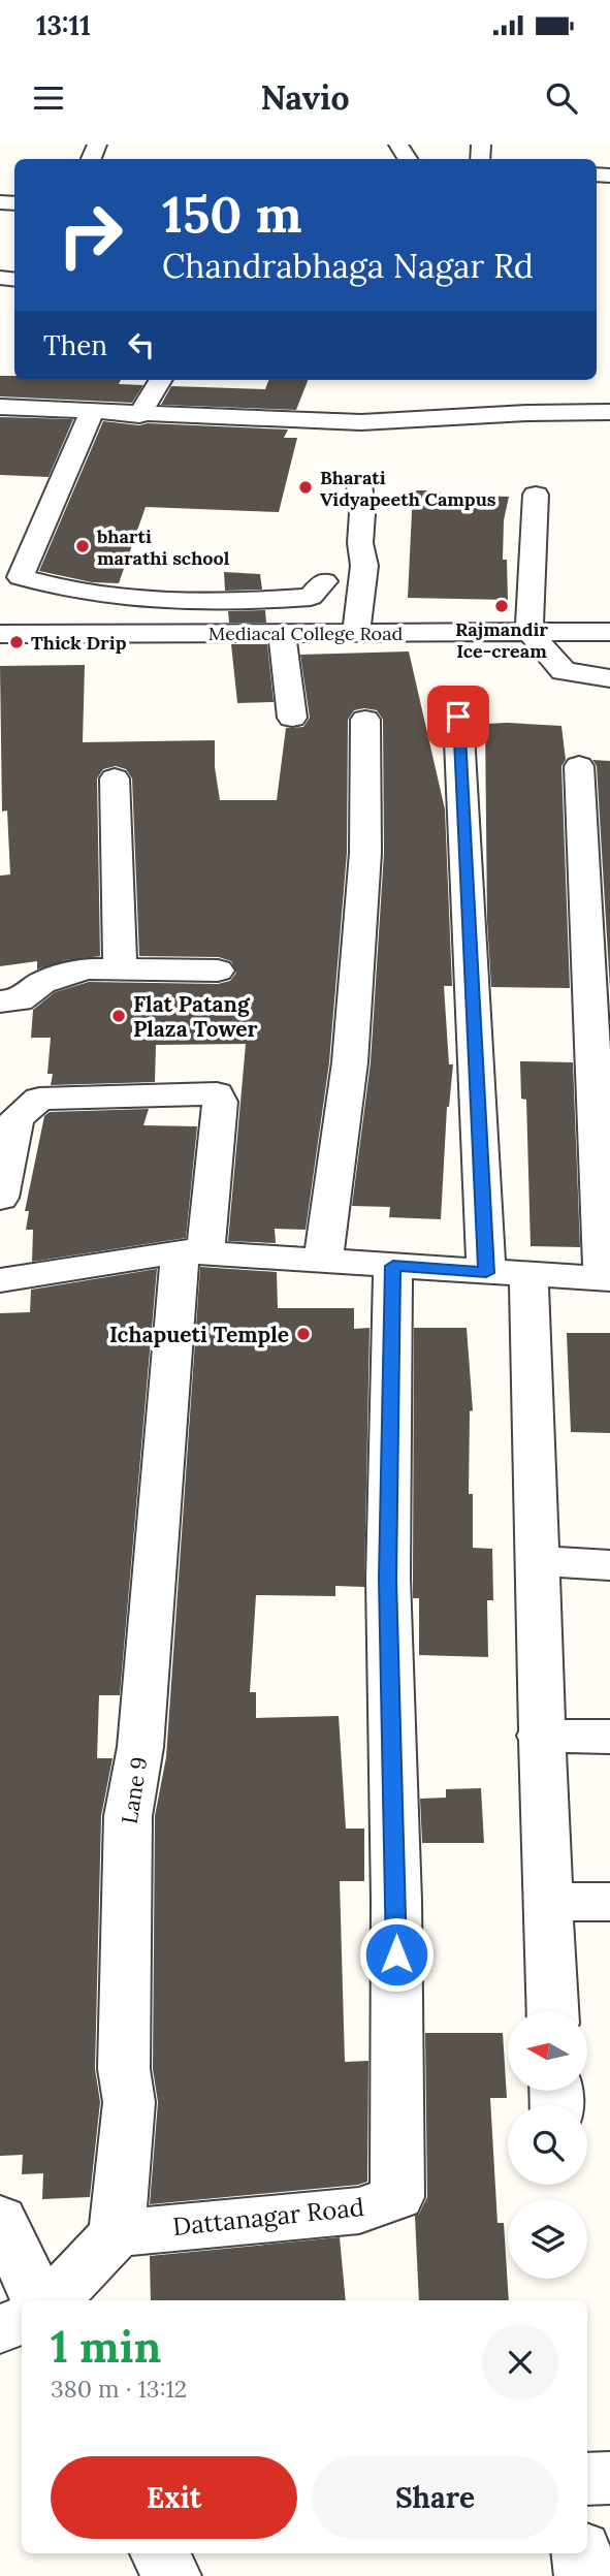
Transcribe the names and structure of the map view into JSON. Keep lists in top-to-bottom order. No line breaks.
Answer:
{"streets":{"street":["Mediacal College Road","Lane 9","Dattanagar Road"]},"crossings":[["Lane 9","Dattanagar Road"]],"places":["Bharati Vidyapeeth Campus","bharti marathi school","Rajmandir Ice-cream","Thick Drip","Flat Patang Plaza Tower","Ichapueti Temple"],"north":"left","page":{"status":"13:11","header":"Navio","turn":["150 m","Chandrabhaga Nagar Rd"],"then":"Then","heading":["1 min","380 m · 13:12"],"buttons":["Exit","Share"]}}
